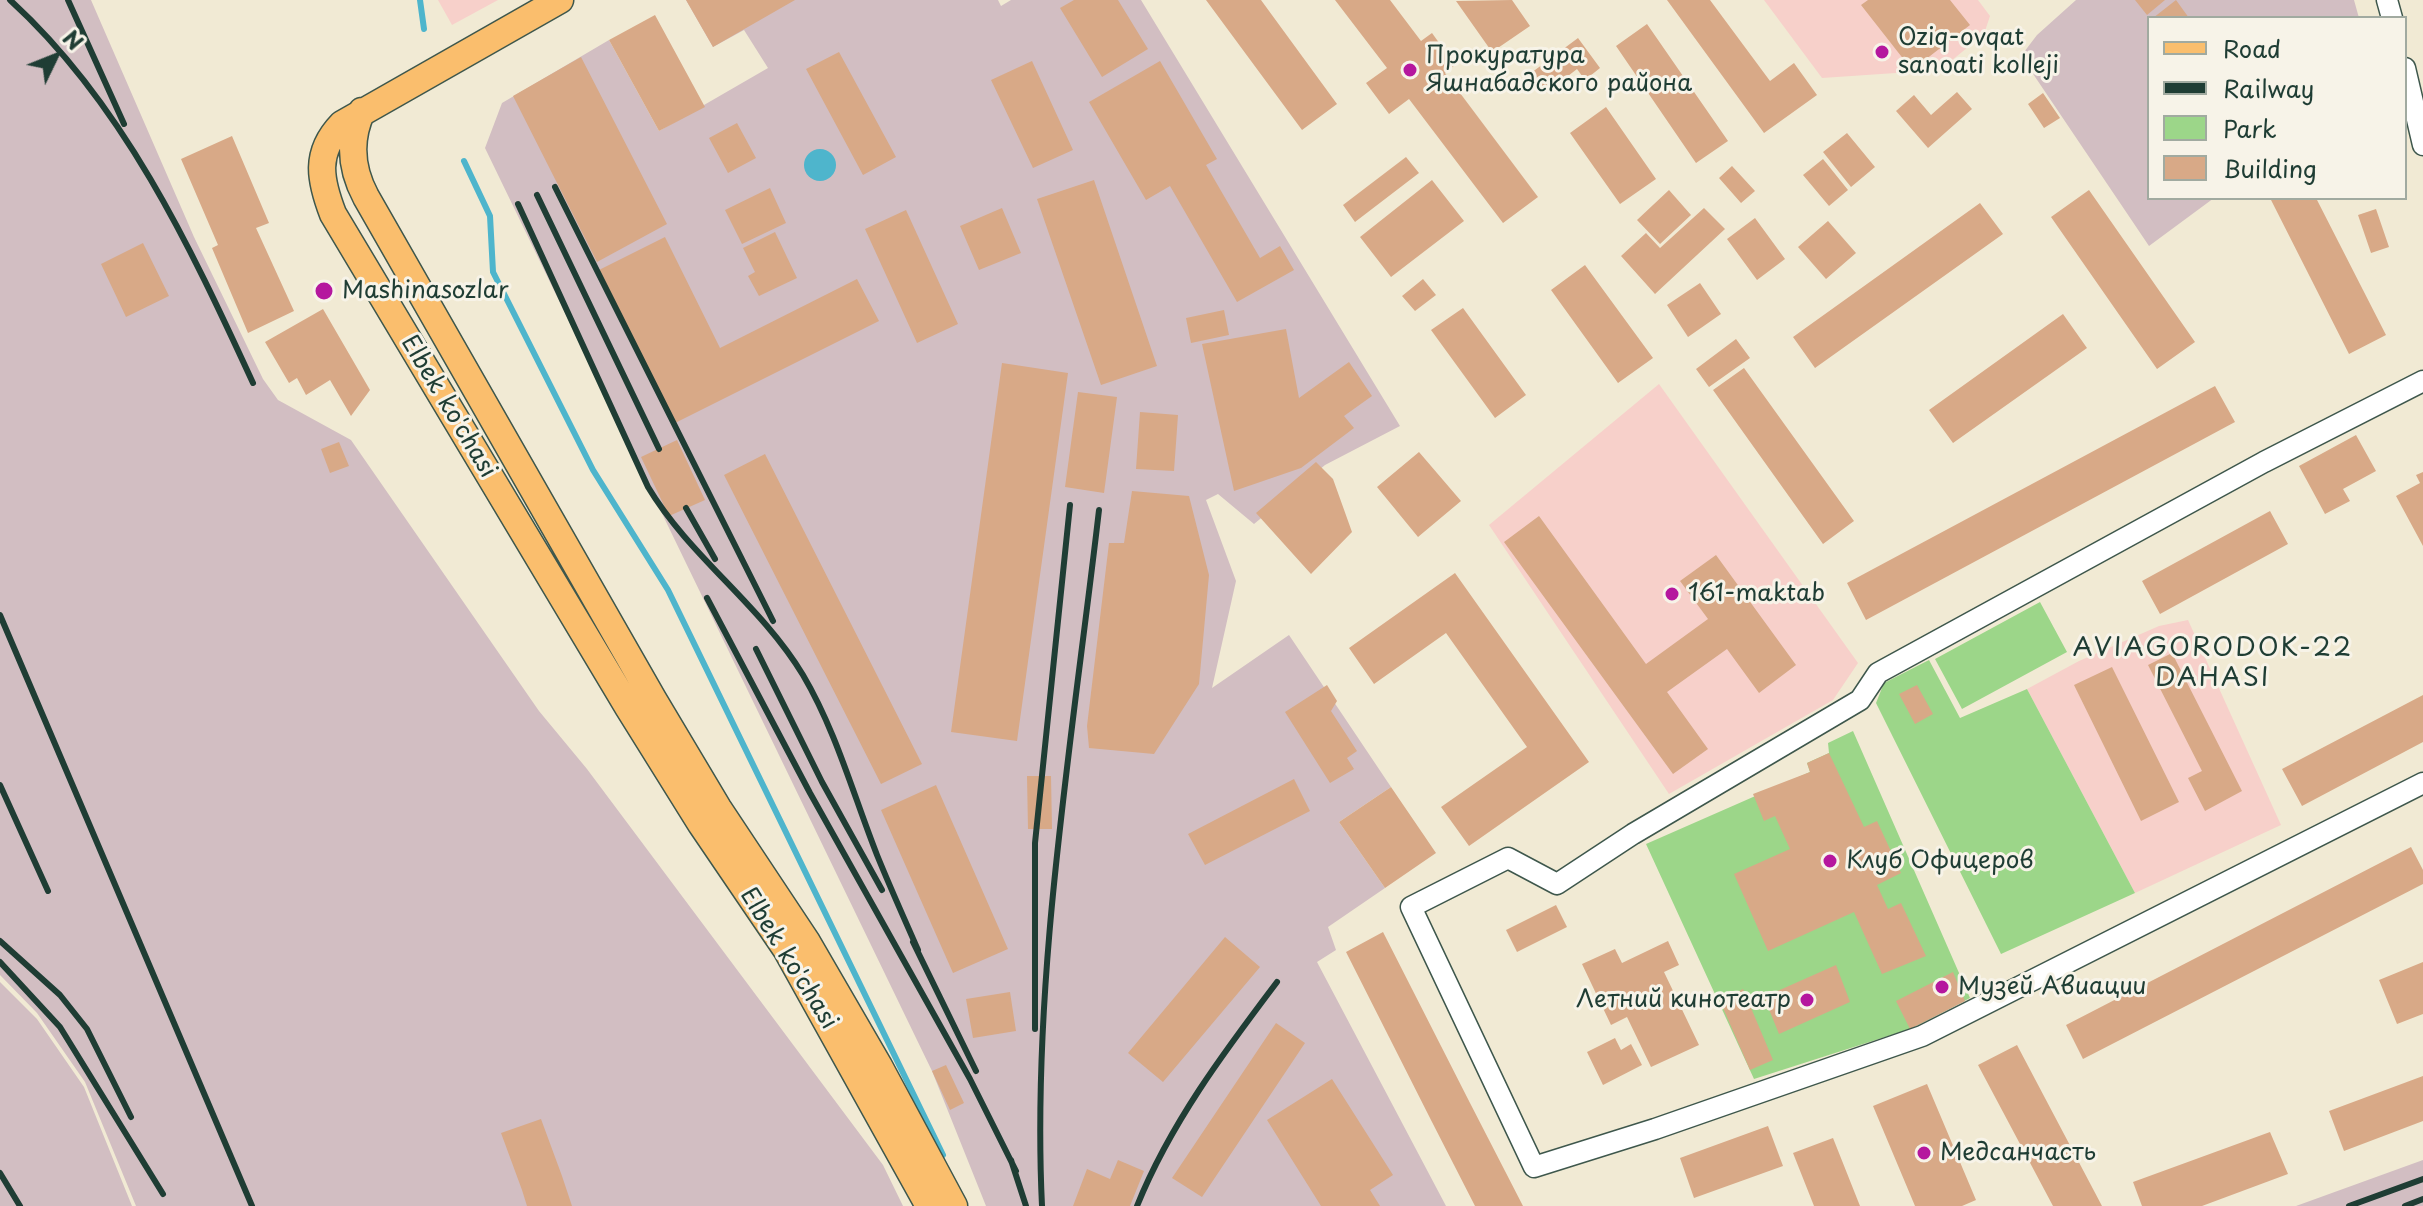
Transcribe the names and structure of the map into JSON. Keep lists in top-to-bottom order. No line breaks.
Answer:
{"streets":{"main road":["Elbek ko'chasi"]},"districts":["AVIAGORODOK-22 DAHASI"],"places":["Oziq-ovqat sanoati kolleji","Прокуратура Яшнабадского района","Mashinasozlar","161-maktab","Клуб Офицеров","Музей Авиации","Летний кинотеатр","Медсанчасть"],"legend":["Road","Railway","Park","Building"],"north":"top right"}
